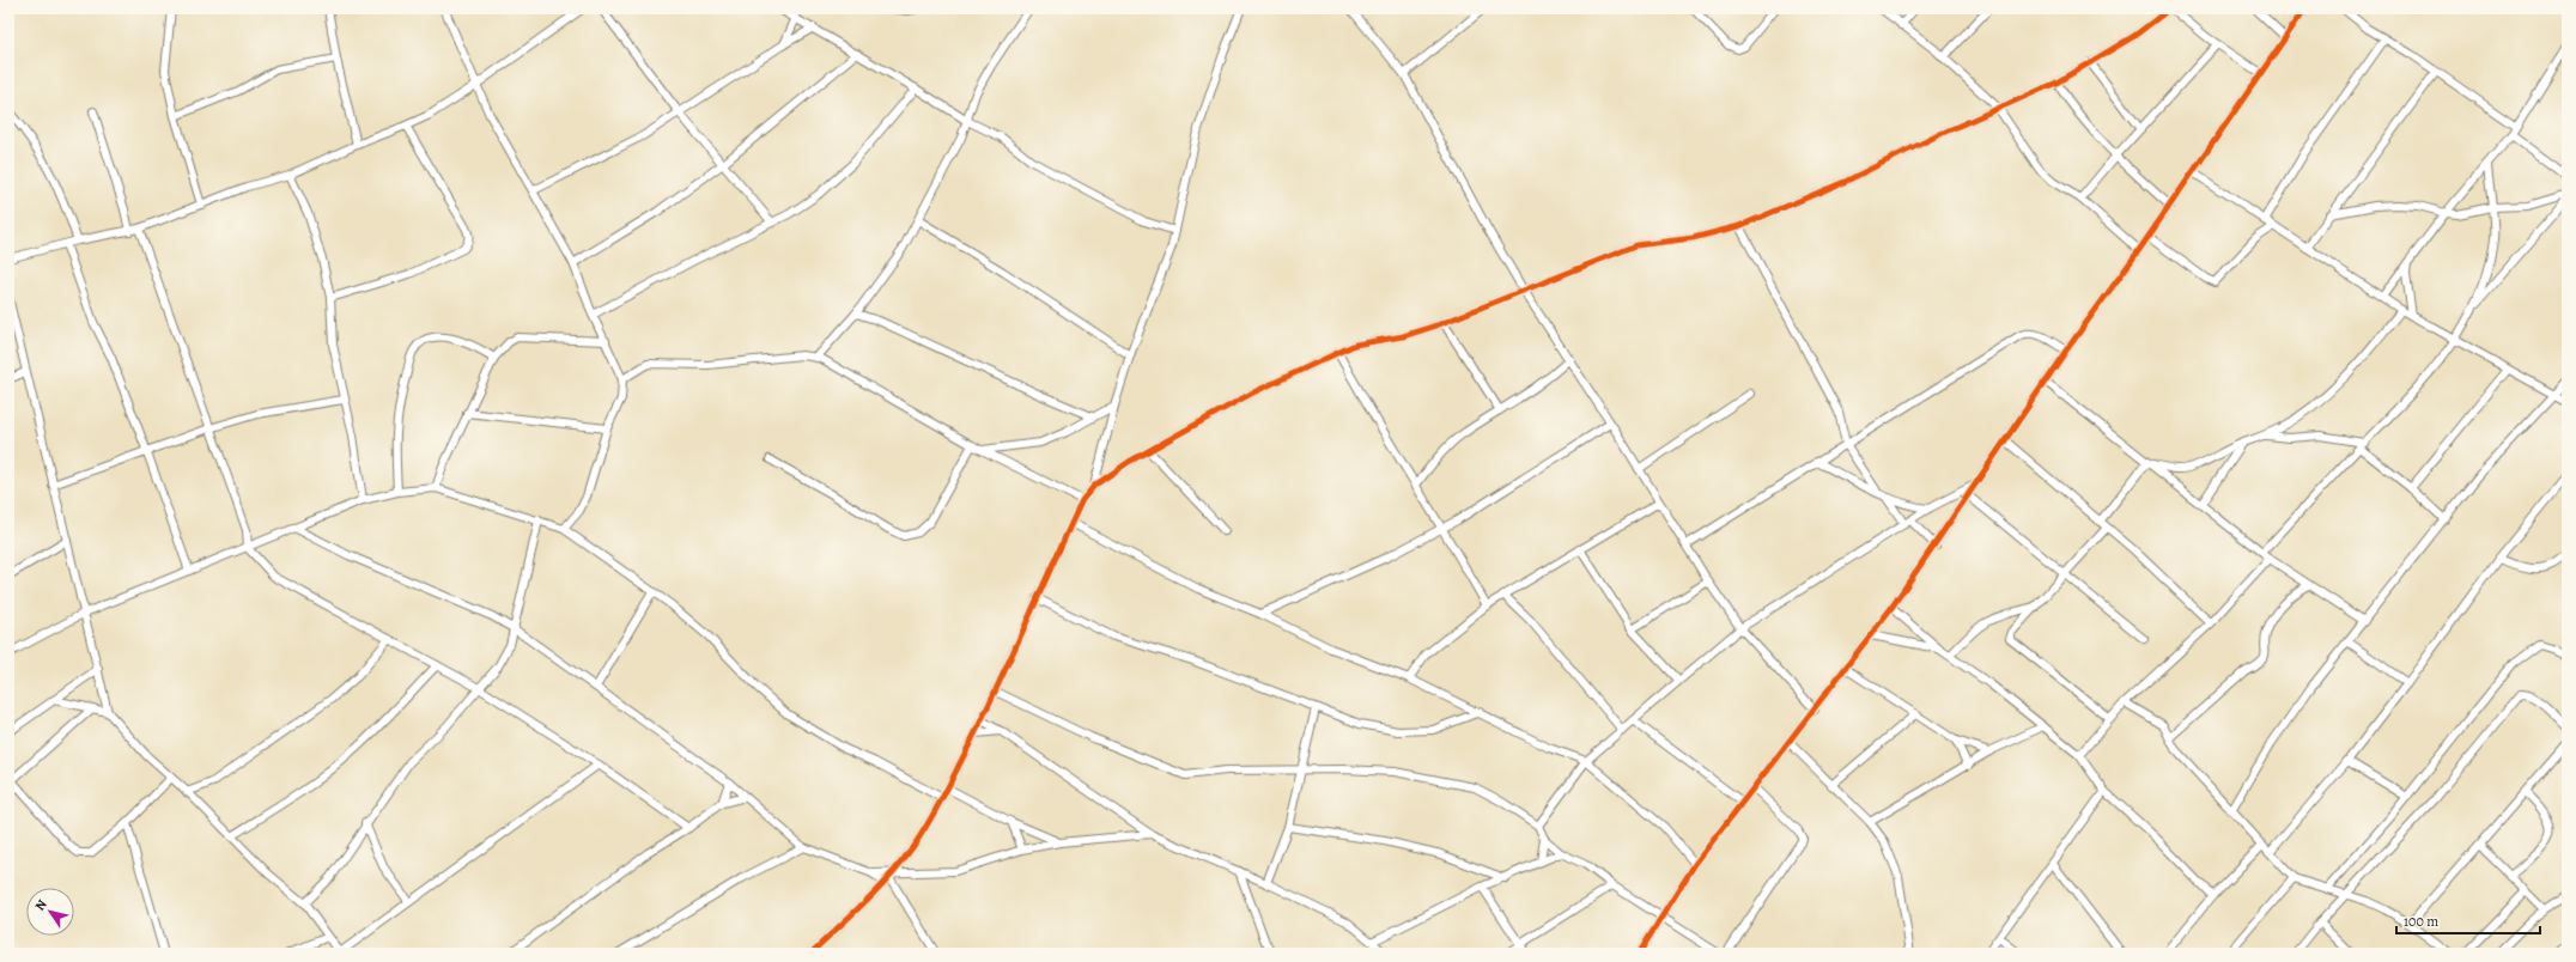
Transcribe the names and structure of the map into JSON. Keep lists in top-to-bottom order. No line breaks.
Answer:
{"scale_bar":"100 m","north":"top left"}
